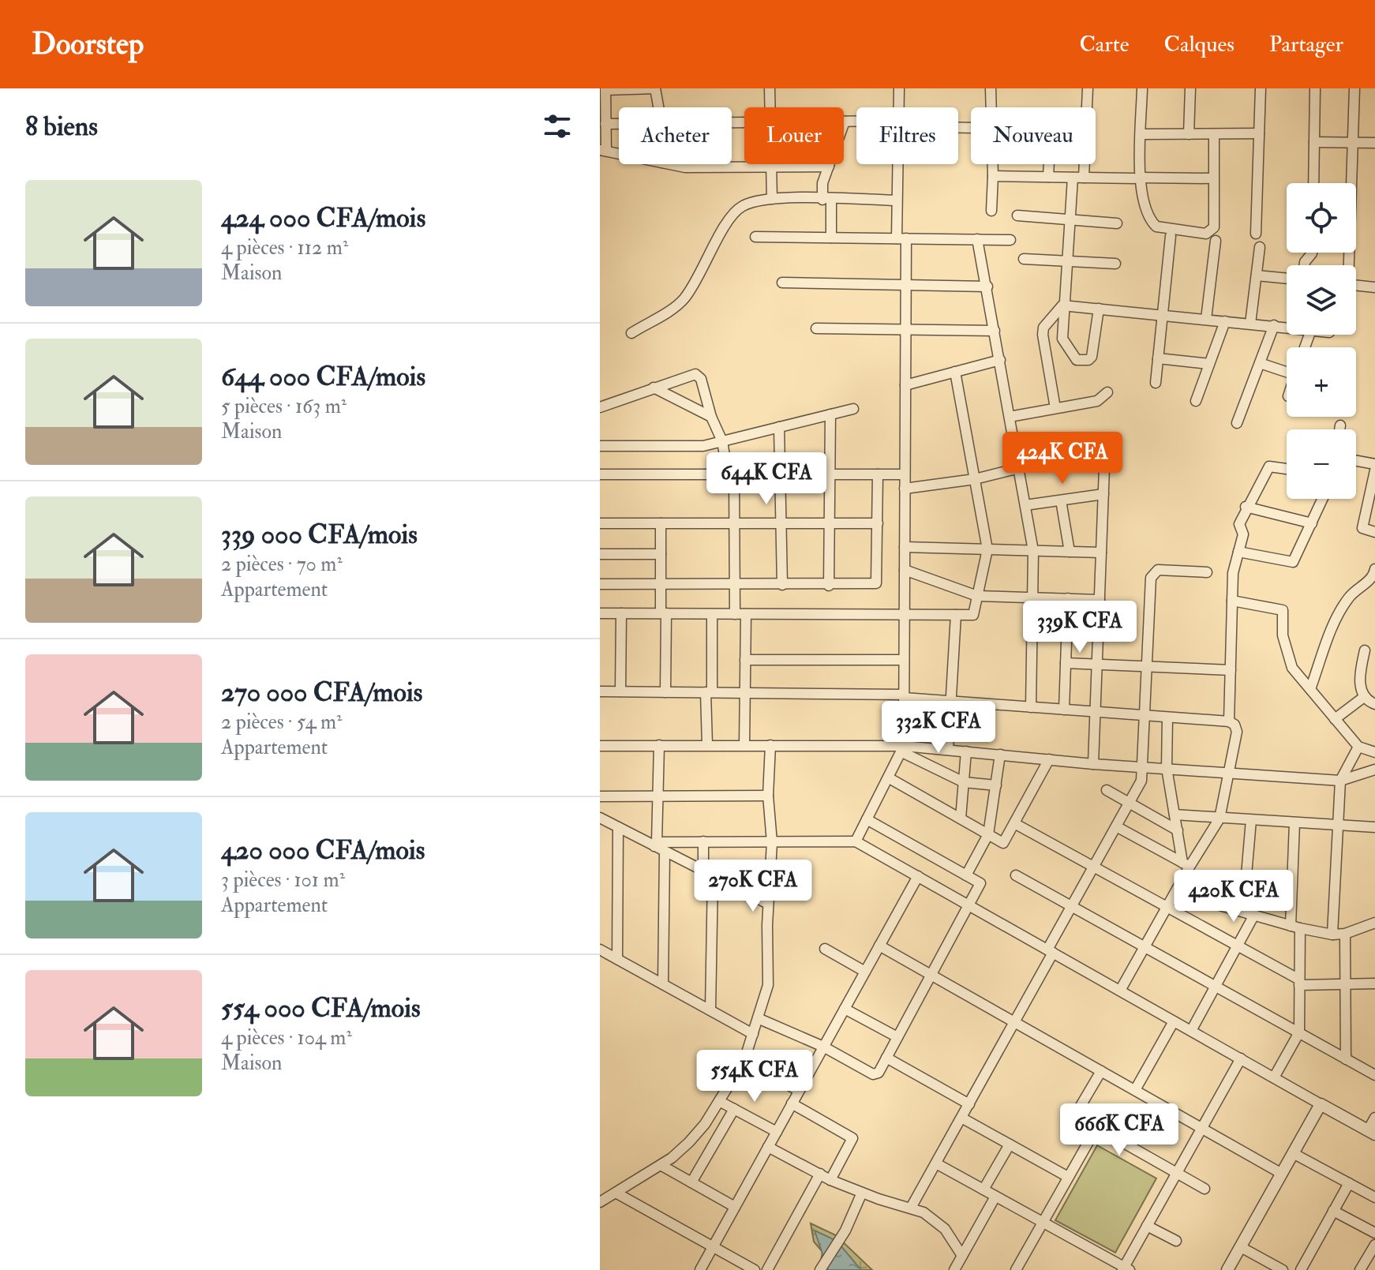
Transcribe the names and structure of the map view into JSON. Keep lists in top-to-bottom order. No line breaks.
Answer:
{"page":{"header":"Doorstep","nav":["Carte","Calques","Partager"],"heading":"8 biens","chip":["Acheter","Louer","Filtres","Nouveau"],"list":[{"name":"424 000 CFA/mois","note":"4 pièces · 112 m² · Maison"},{"name":"644 000 CFA/mois","note":"5 pièces · 163 m² · Maison"},{"name":"339 000 CFA/mois","note":"2 pièces · 70 m² · Appartement"},{"name":"270 000 CFA/mois","note":"2 pièces · 54 m² · Appartement"},{"name":"420 000 CFA/mois","note":"3 pièces · 101 m² · Appartement"},{"name":"554 000 CFA/mois","note":"4 pièces · 104 m² · Maison"}],"map_buttons":["+","−"],"price":["424K CFA","644K CFA","339K CFA","332K CFA","270K CFA","420K CFA","554K CFA","666K CFA"]}}
